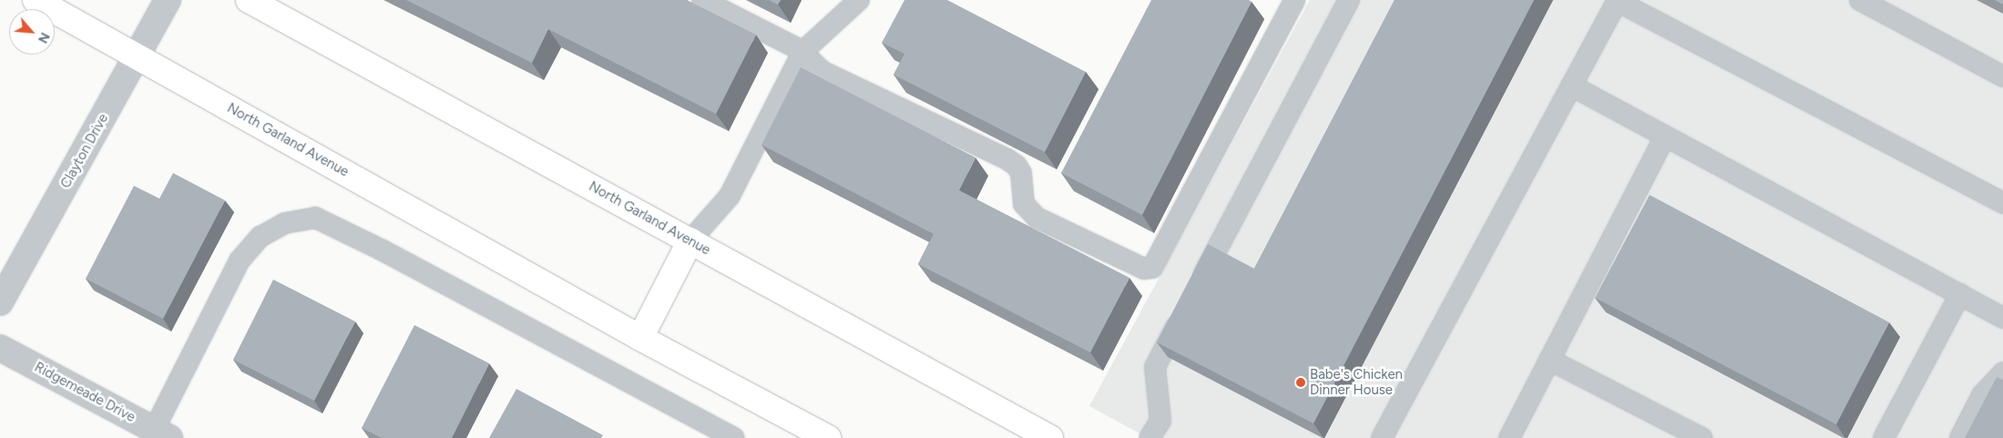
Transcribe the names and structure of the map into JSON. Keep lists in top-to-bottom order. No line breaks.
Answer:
{"streets":{"main road":["North Garland Avenue"],"street":["Clayton Drive","Ridgemeade Drive"]},"crossings":[["North Garland Avenue","Clayton Drive"]],"places":["Babe's Chicken Dinner House"],"north":"bottom right"}
